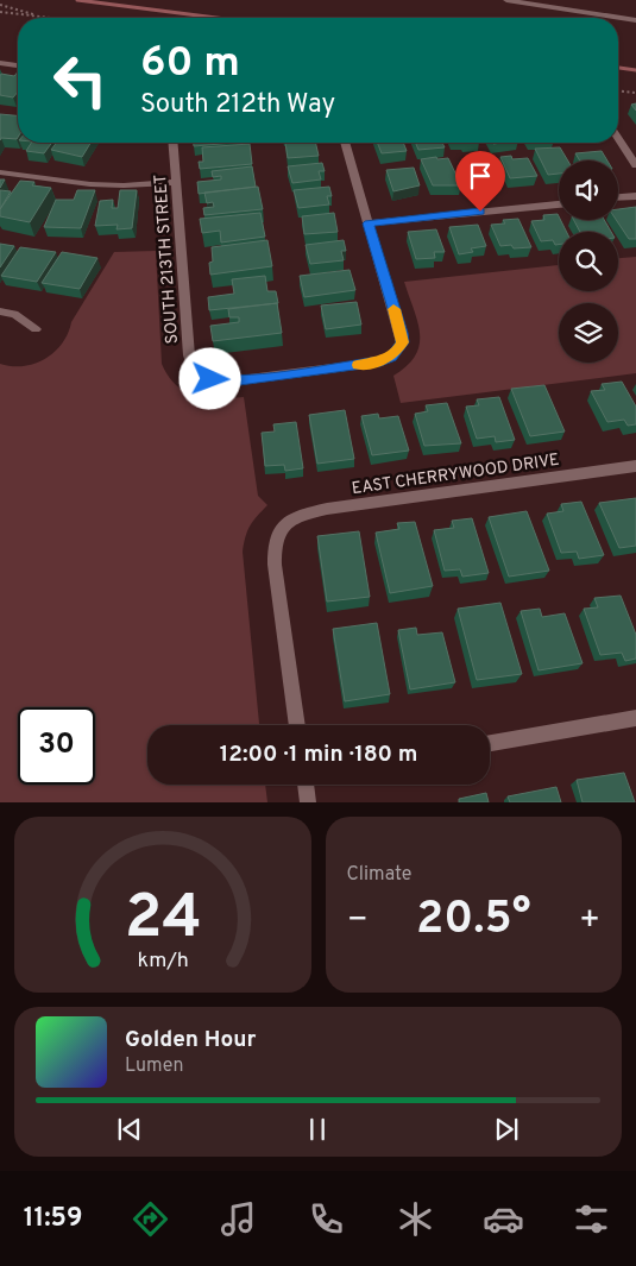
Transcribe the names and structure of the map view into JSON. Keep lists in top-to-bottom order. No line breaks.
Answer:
{"streets":{"street":["SOUTH 213TH STREET","EAST CHERRYWOOD DRIVE"]},"page":{"turn":["60 m","South 212th Way"],"limit":"30","trip":"12:00 · 1 min · 180 m","tile":"Climate","heat":["−","20.5°","+"],"song":["Golden Hour","Lumen"],"tabs":"11:59","gauge":["24","km/h"]}}
